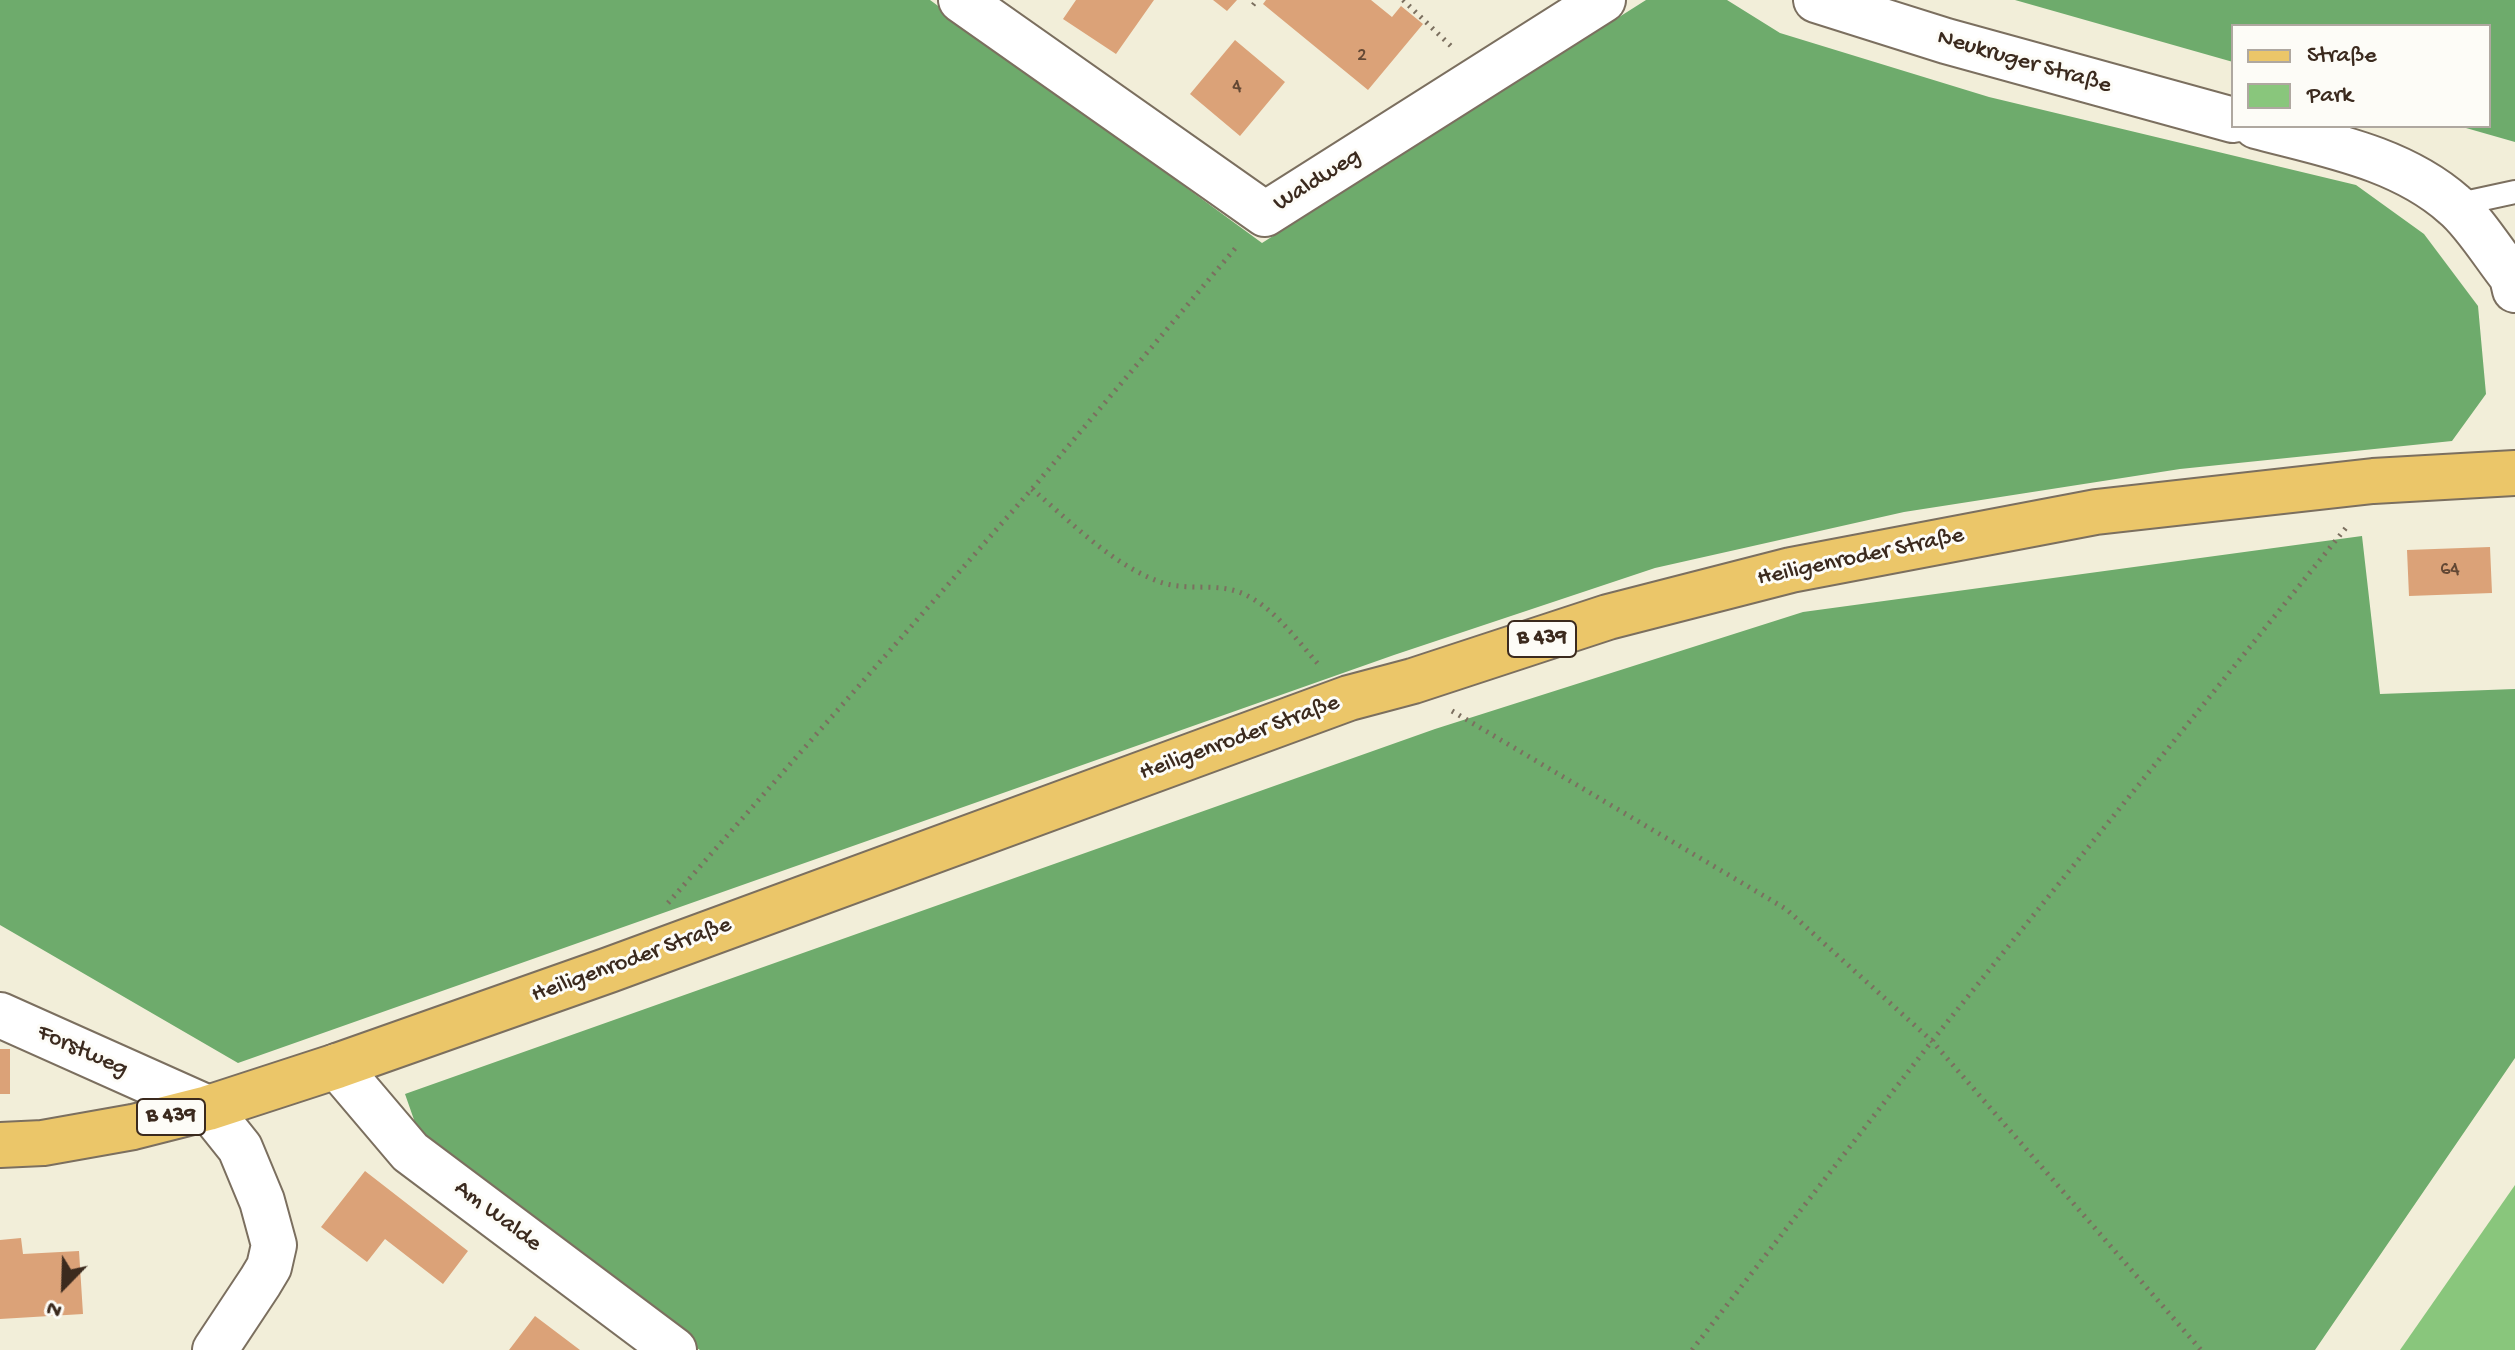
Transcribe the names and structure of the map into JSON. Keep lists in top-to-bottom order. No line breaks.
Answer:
{"streets":{"main road":["Heiligenroder Straße","B 439"],"street":["Neukruger Straße","Waldweg","Forstweg","Am Walde"]},"crossings":[["Heiligenroder Straße","Forstweg"],["Heiligenroder Straße","Am Walde"]],"house_numbers":["2","4","64"],"legend":["Straße","Park"],"north":"bottom left"}
